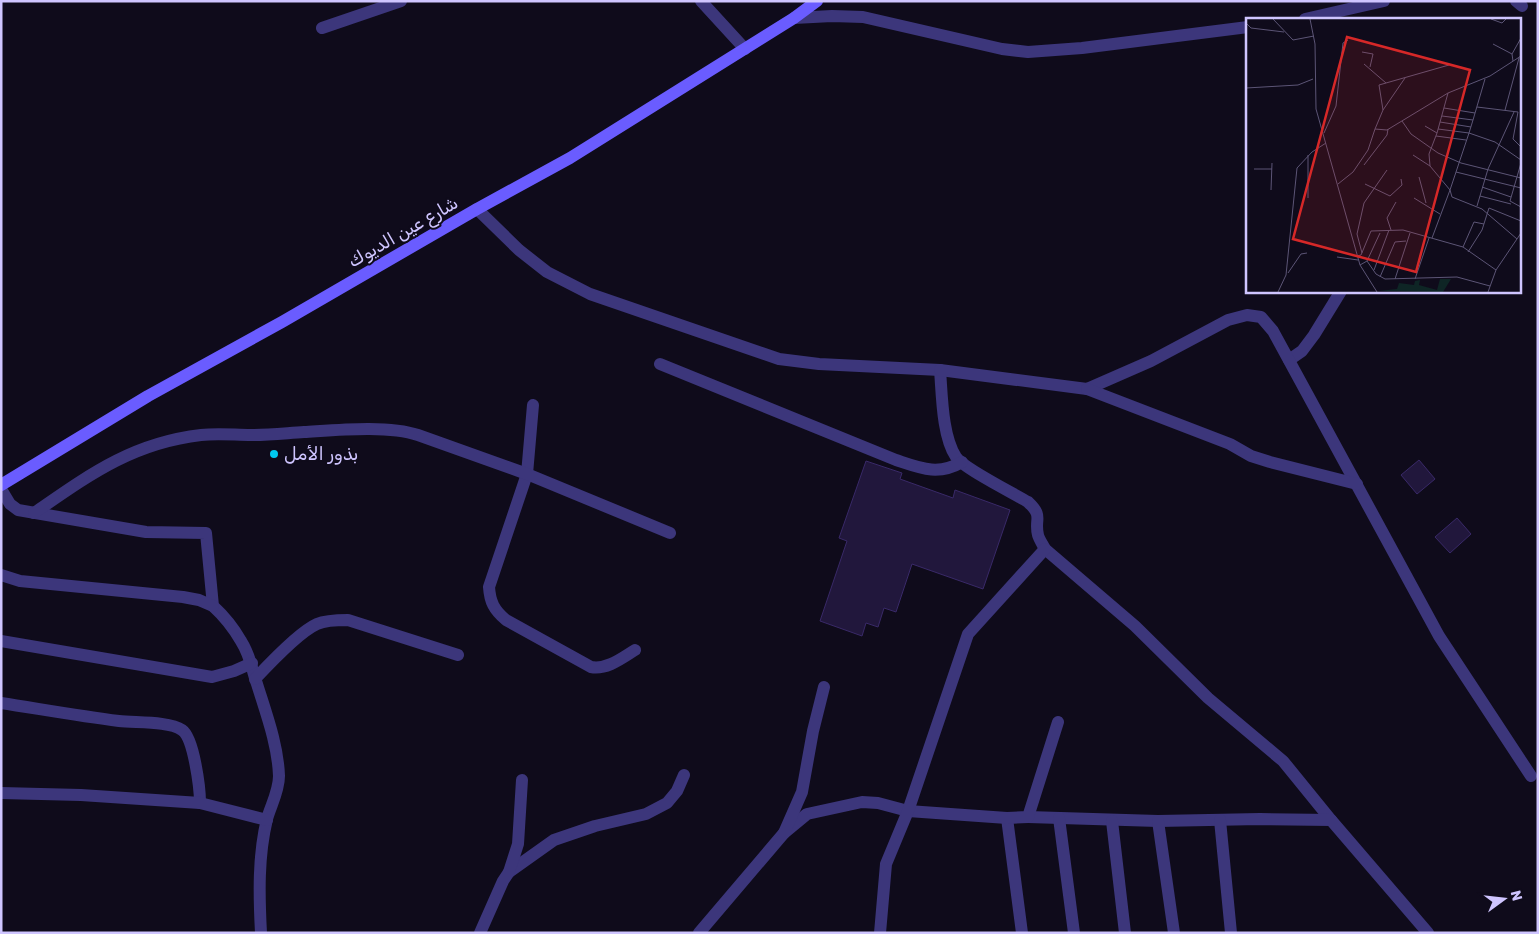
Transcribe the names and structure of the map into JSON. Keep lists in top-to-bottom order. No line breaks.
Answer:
{"streets":{"main road":["شارع عين الديوك"]},"places":["بذور الأمل"],"north":"right"}
